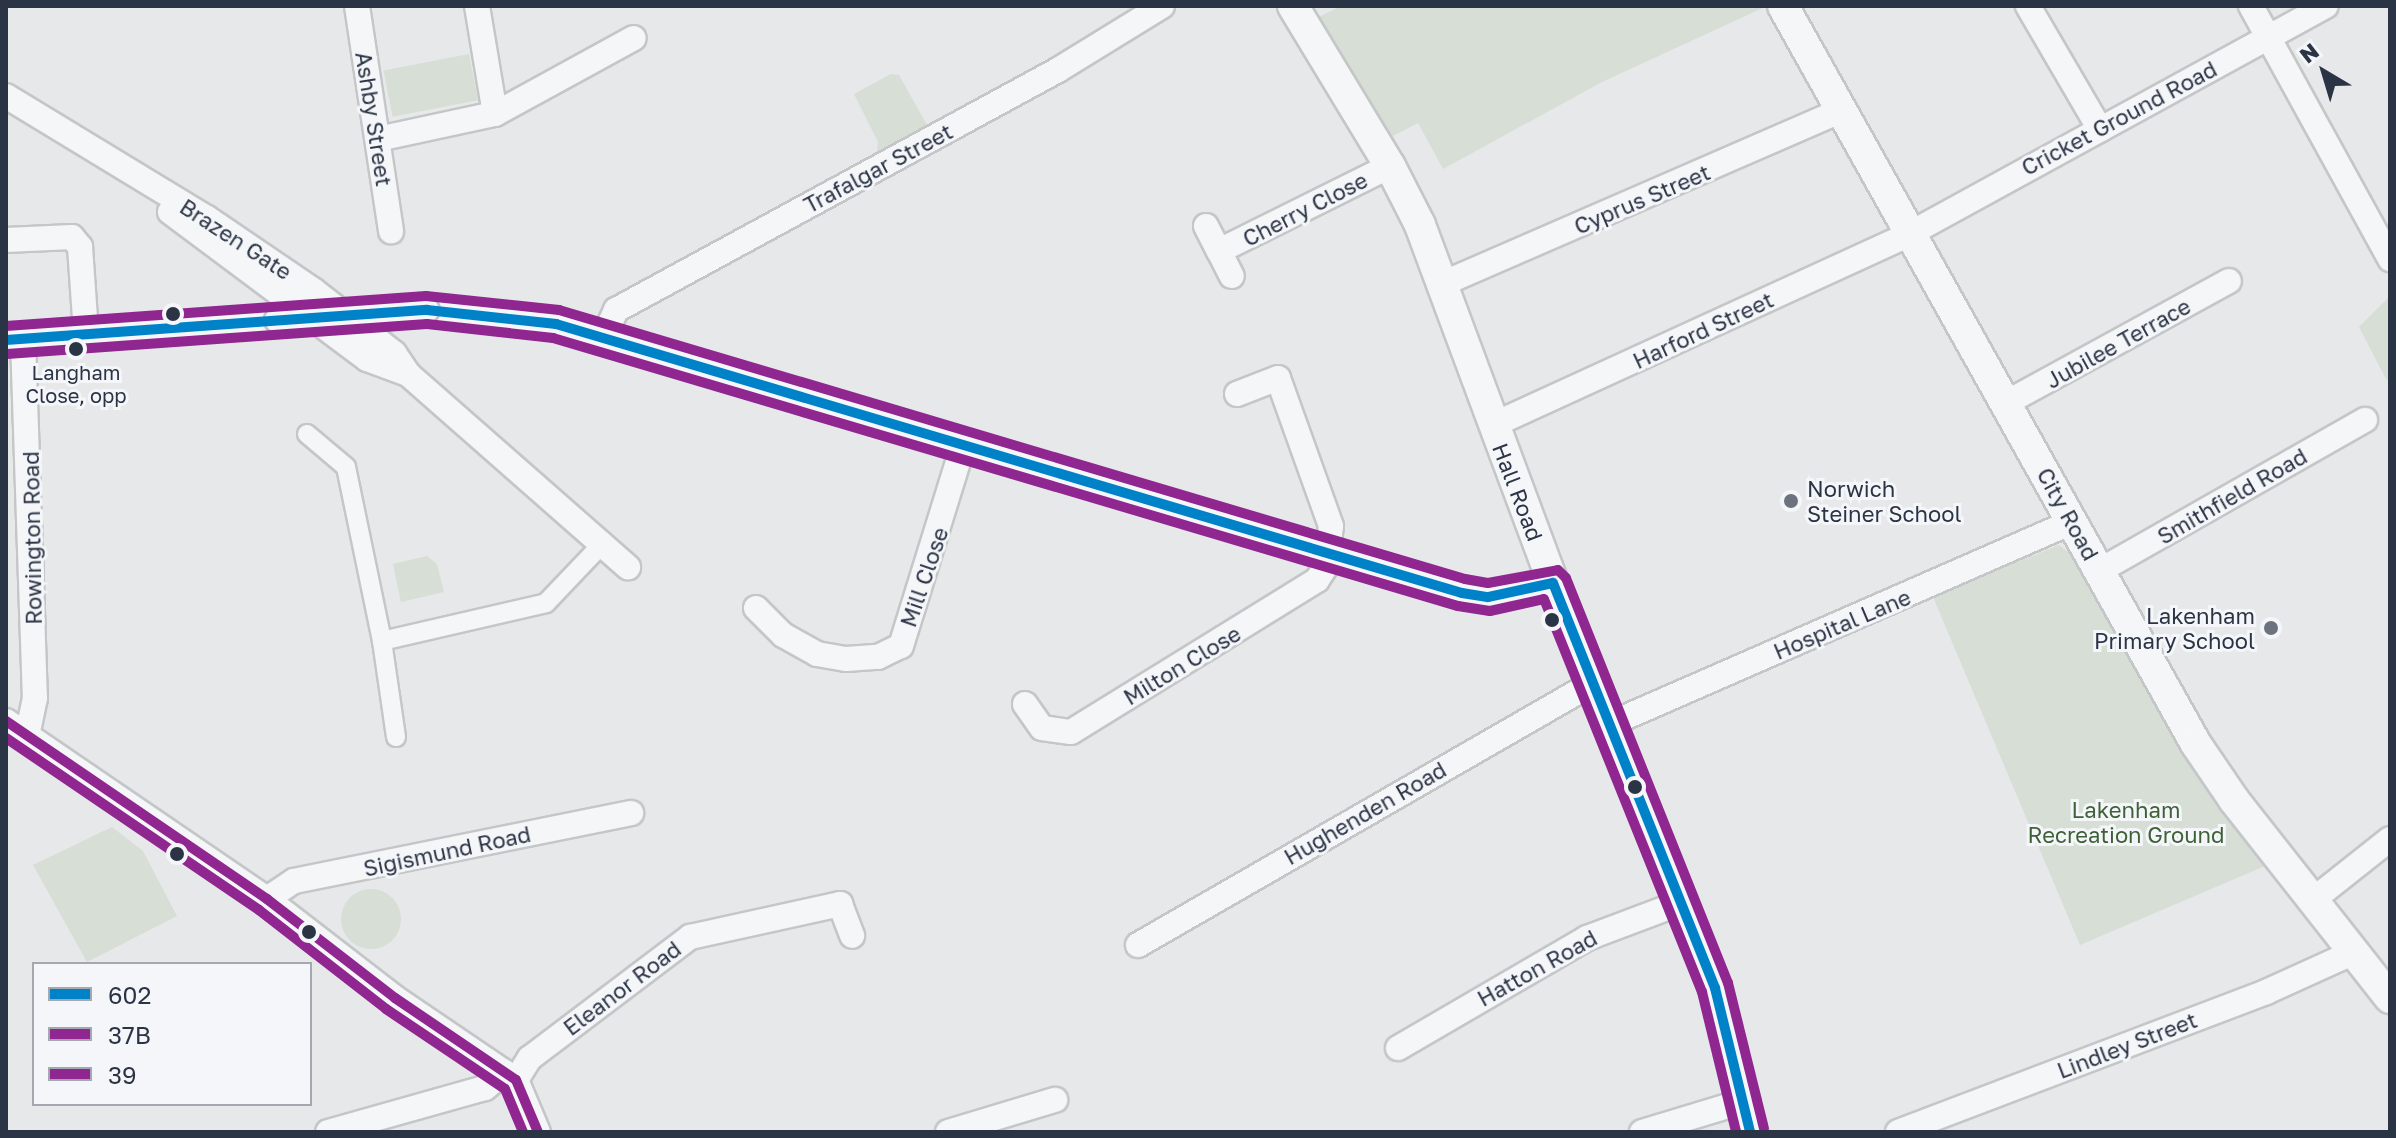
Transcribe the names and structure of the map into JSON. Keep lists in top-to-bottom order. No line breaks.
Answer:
{"streets":{"street":["Cricket Ground Road","Ashby Street","Trafalgar Street","Cyprus Street","Cherry Close","Brazen Gate","Harford Street","Jubilee Terrace","Hall Road","Smithfield Road","City Road","Rowington Road","Mill Close","Hospital Lane","Milton Close","Hughenden Road","Sigismund Road","Hatton Road","Eleanor Road","Lindley Street"]},"crossings":[["Cricket Ground Road","Harford Street"],["Cricket Ground Road","City Road"],["Cyprus Street","Hall Road"],["Cyprus Street","City Road"],["Cherry Close","Hall Road"],["Harford Street","Hall Road"],["Harford Street","City Road"],["Jubilee Terrace","City Road"],["Hall Road","Hospital Lane"],["Hall Road","Hughenden Road"],["Hall Road","Hatton Road"],["Smithfield Road","City Road"],["City Road","Hospital Lane"],["City Road","Lindley Street"]],"parks":["Lakenham Recreation Ground"],"places":["Langham Close, opp","Norwich Steiner School","Lakenham Primary School"],"lines":["transit line 39","transit line 602","transit line 37B"],"legend":["602","37B","39"],"north":"top left"}
